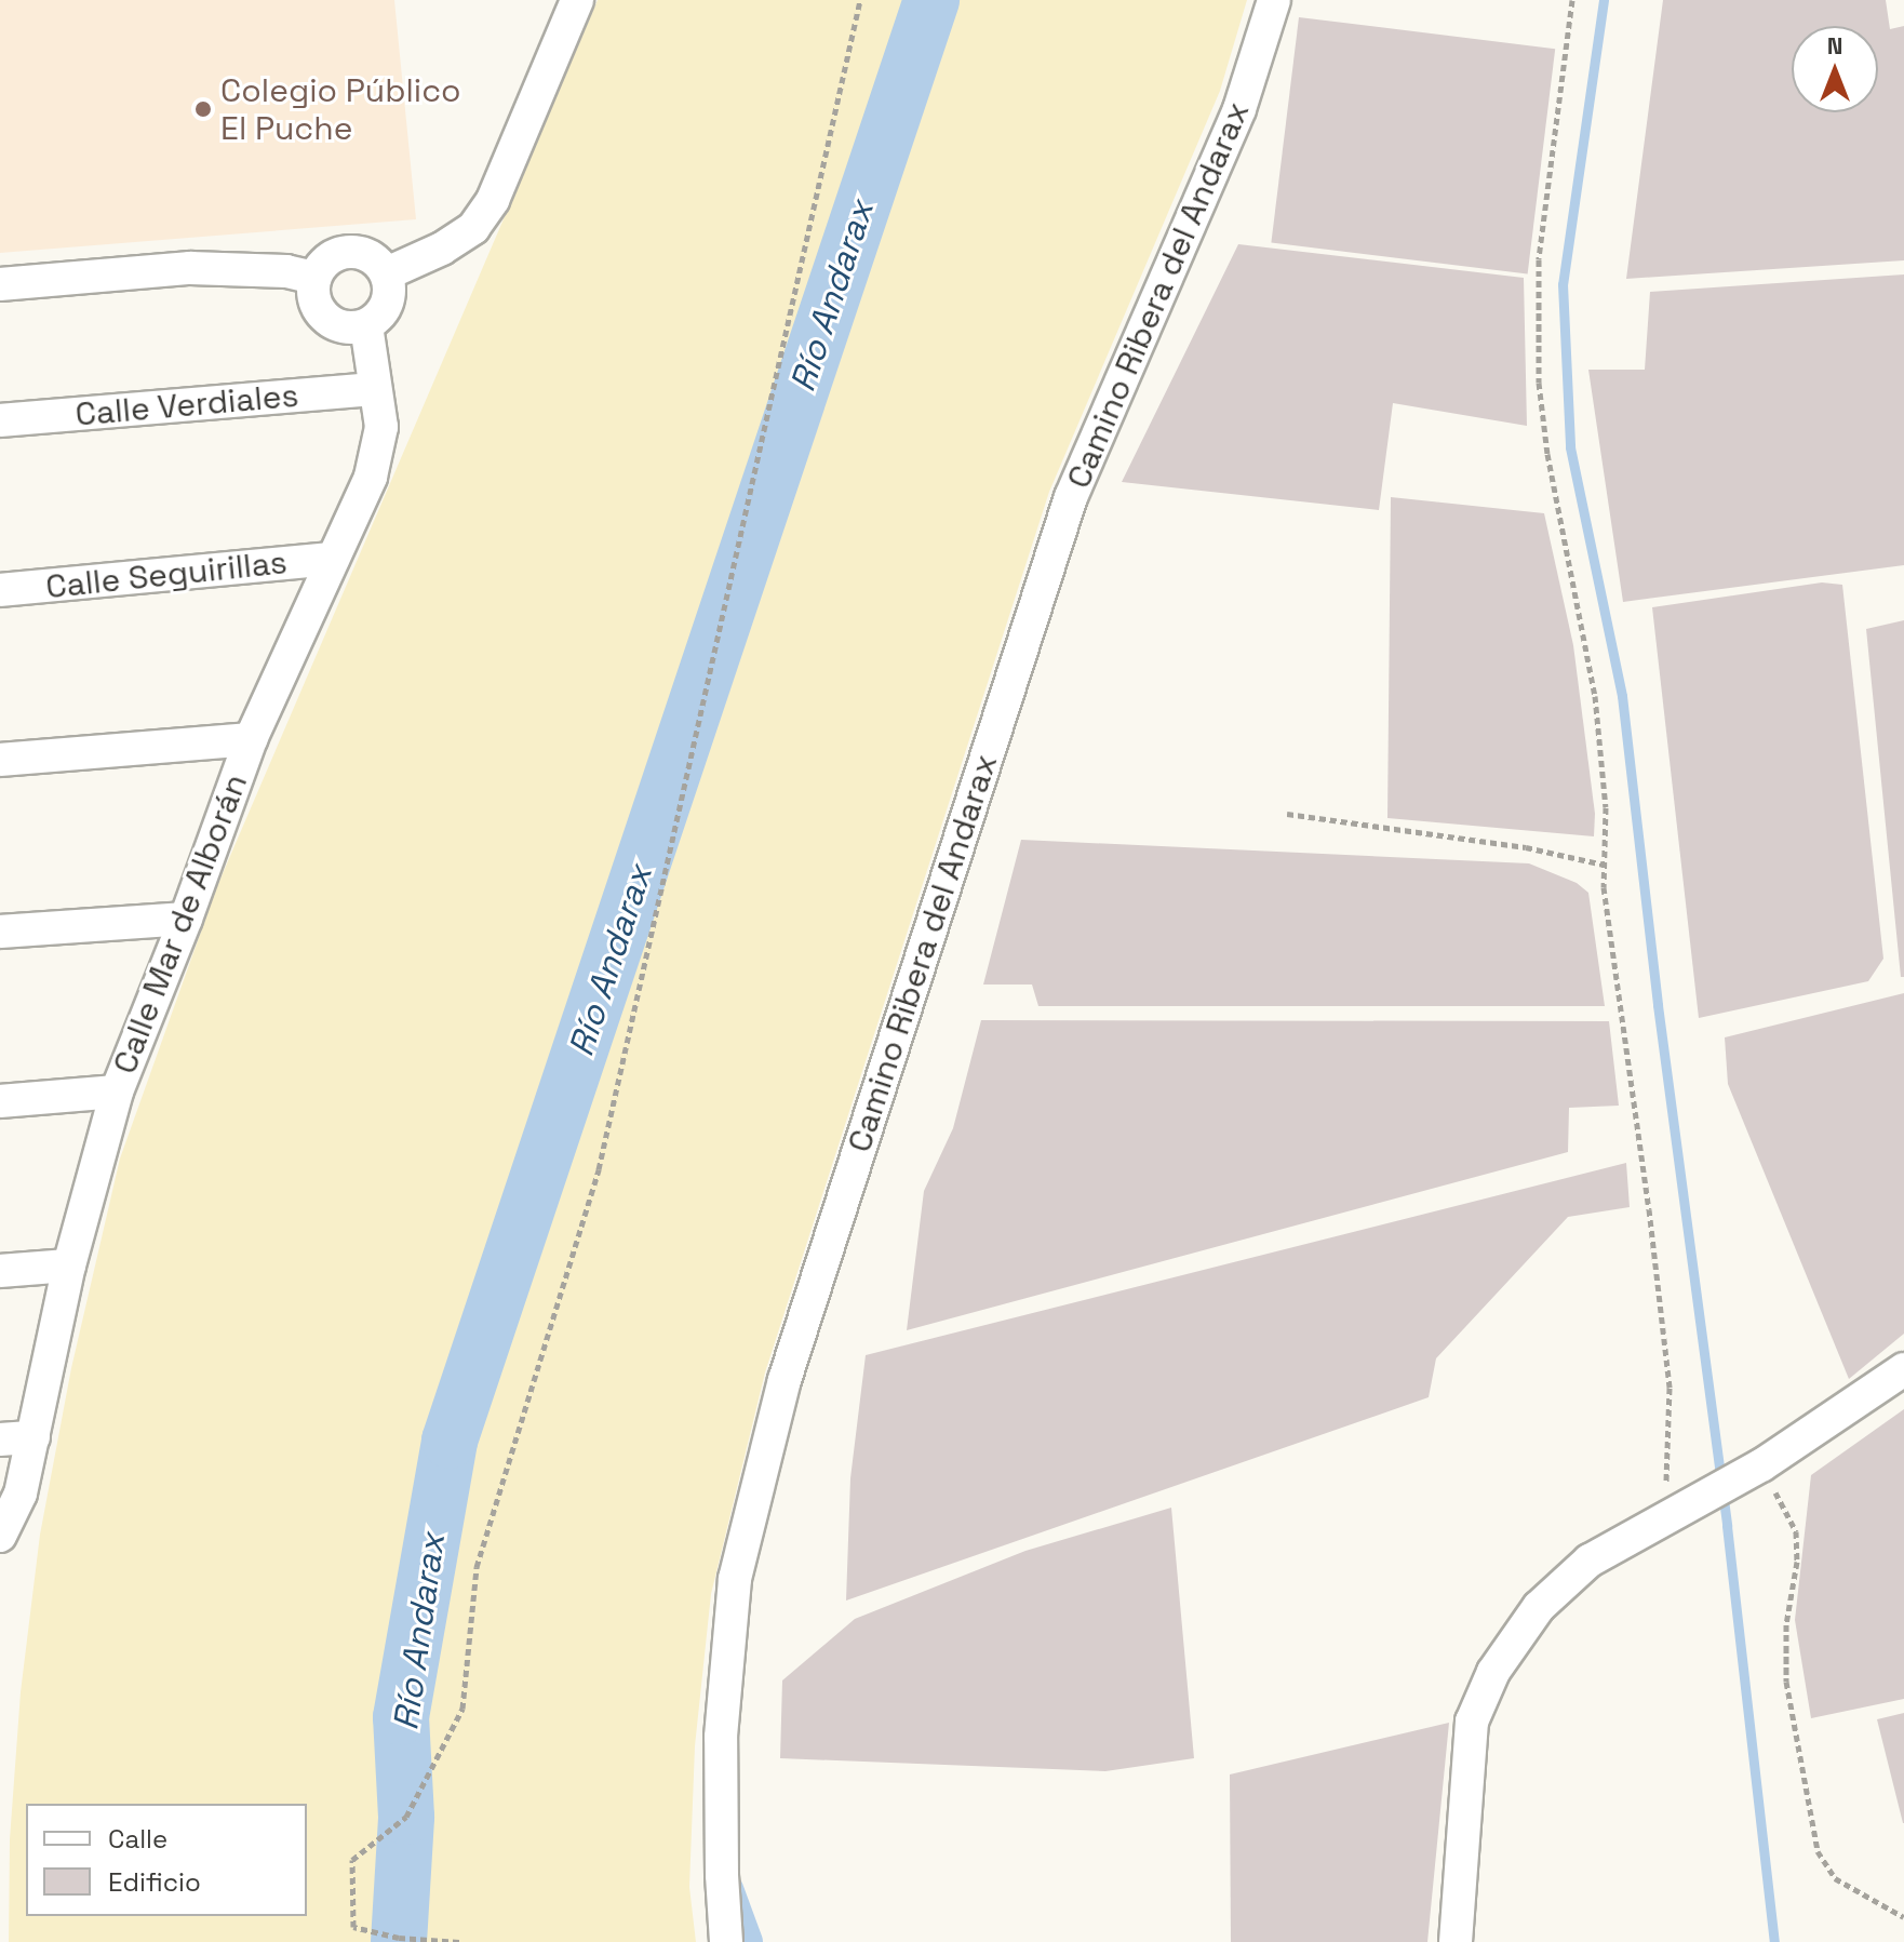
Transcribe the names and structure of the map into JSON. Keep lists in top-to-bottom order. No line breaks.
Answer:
{"streets":{"street":["Camino Ribera del Andarax","Calle Verdiales","Calle Seguirillas","Calle Mar de Alborán"]},"crossings":[["Calle Verdiales","Calle Mar de Alborán"],["Calle Seguirillas","Calle Mar de Alborán"]],"water":["Río Andarax"],"places":["Colegio Público El Puche"],"legend":["Calle","Edificio"],"north":"top"}
